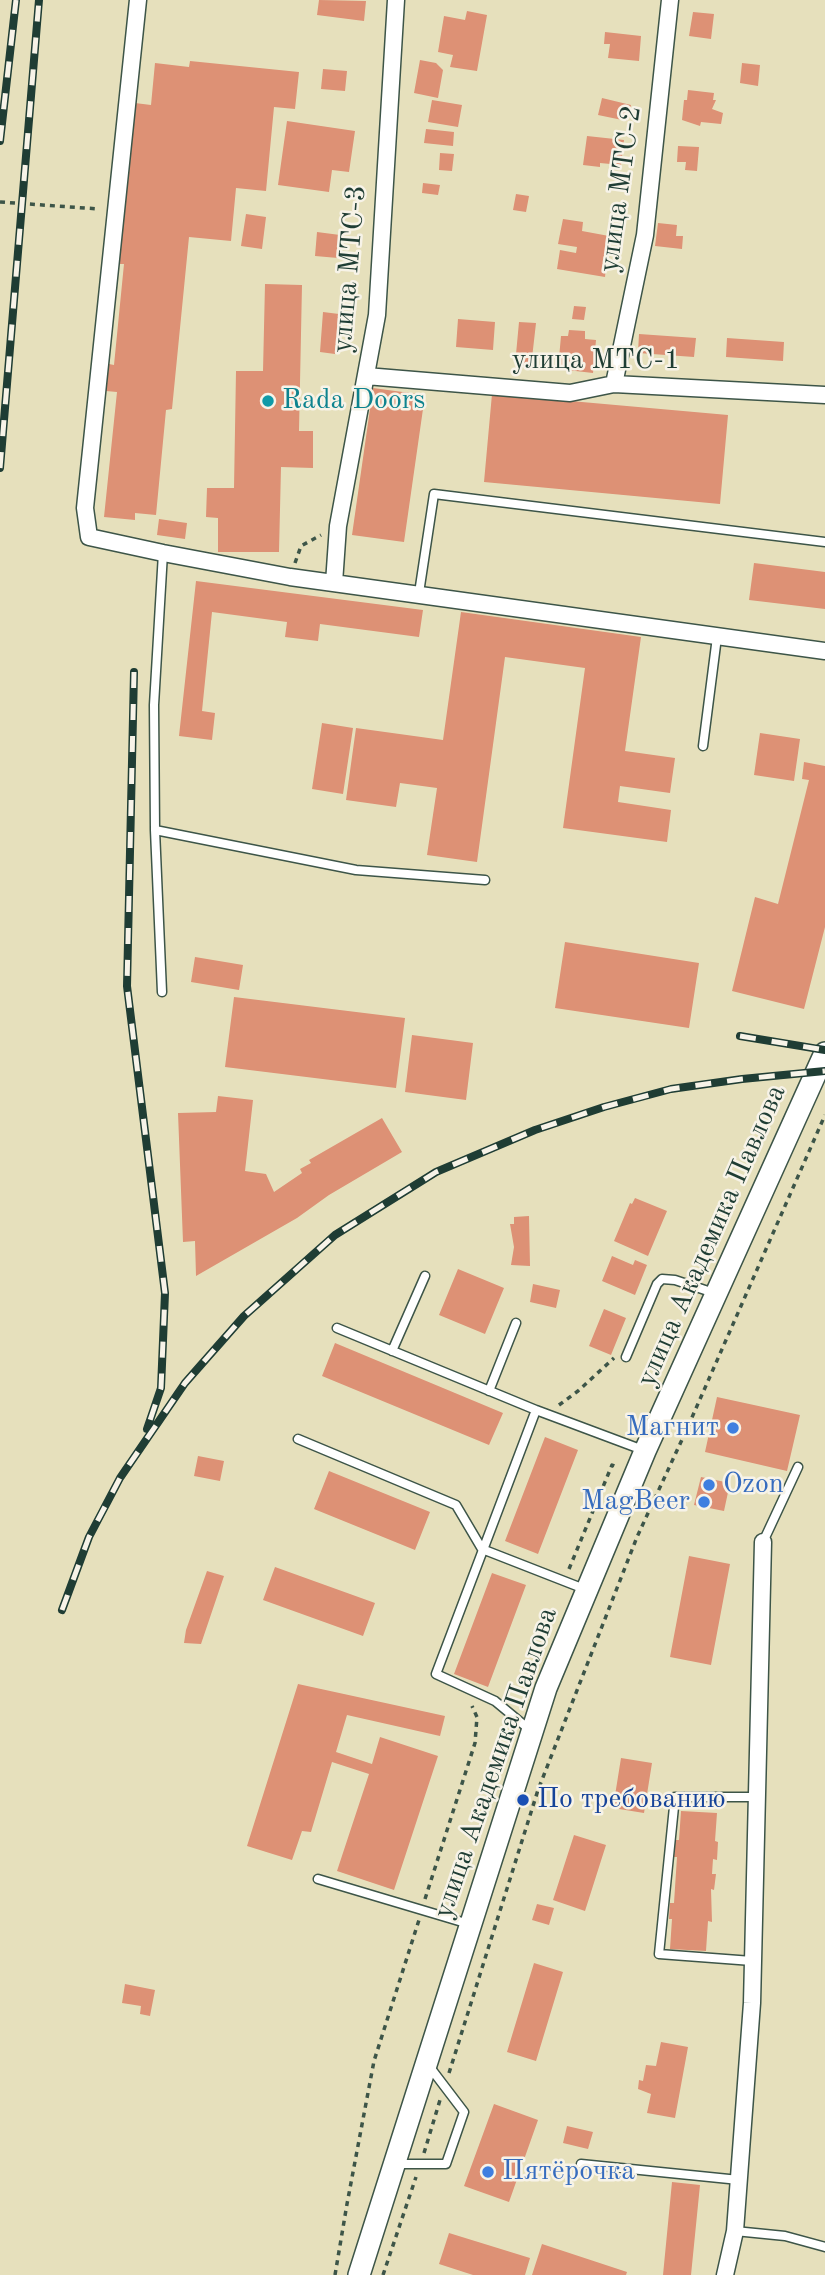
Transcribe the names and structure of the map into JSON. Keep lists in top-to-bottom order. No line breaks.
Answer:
{"streets":{"street":["улица МТС-2","улица МТС-3","улица МТС-1","улица Академика Павлова"]},"crossings":[["улица МТС-2","улица МТС-1"],["улица МТС-3","улица МТС-1"]],"places":["Rada Doors","Магнит","Ozon","MagBeer","По требованию","Пятёрочка"]}
